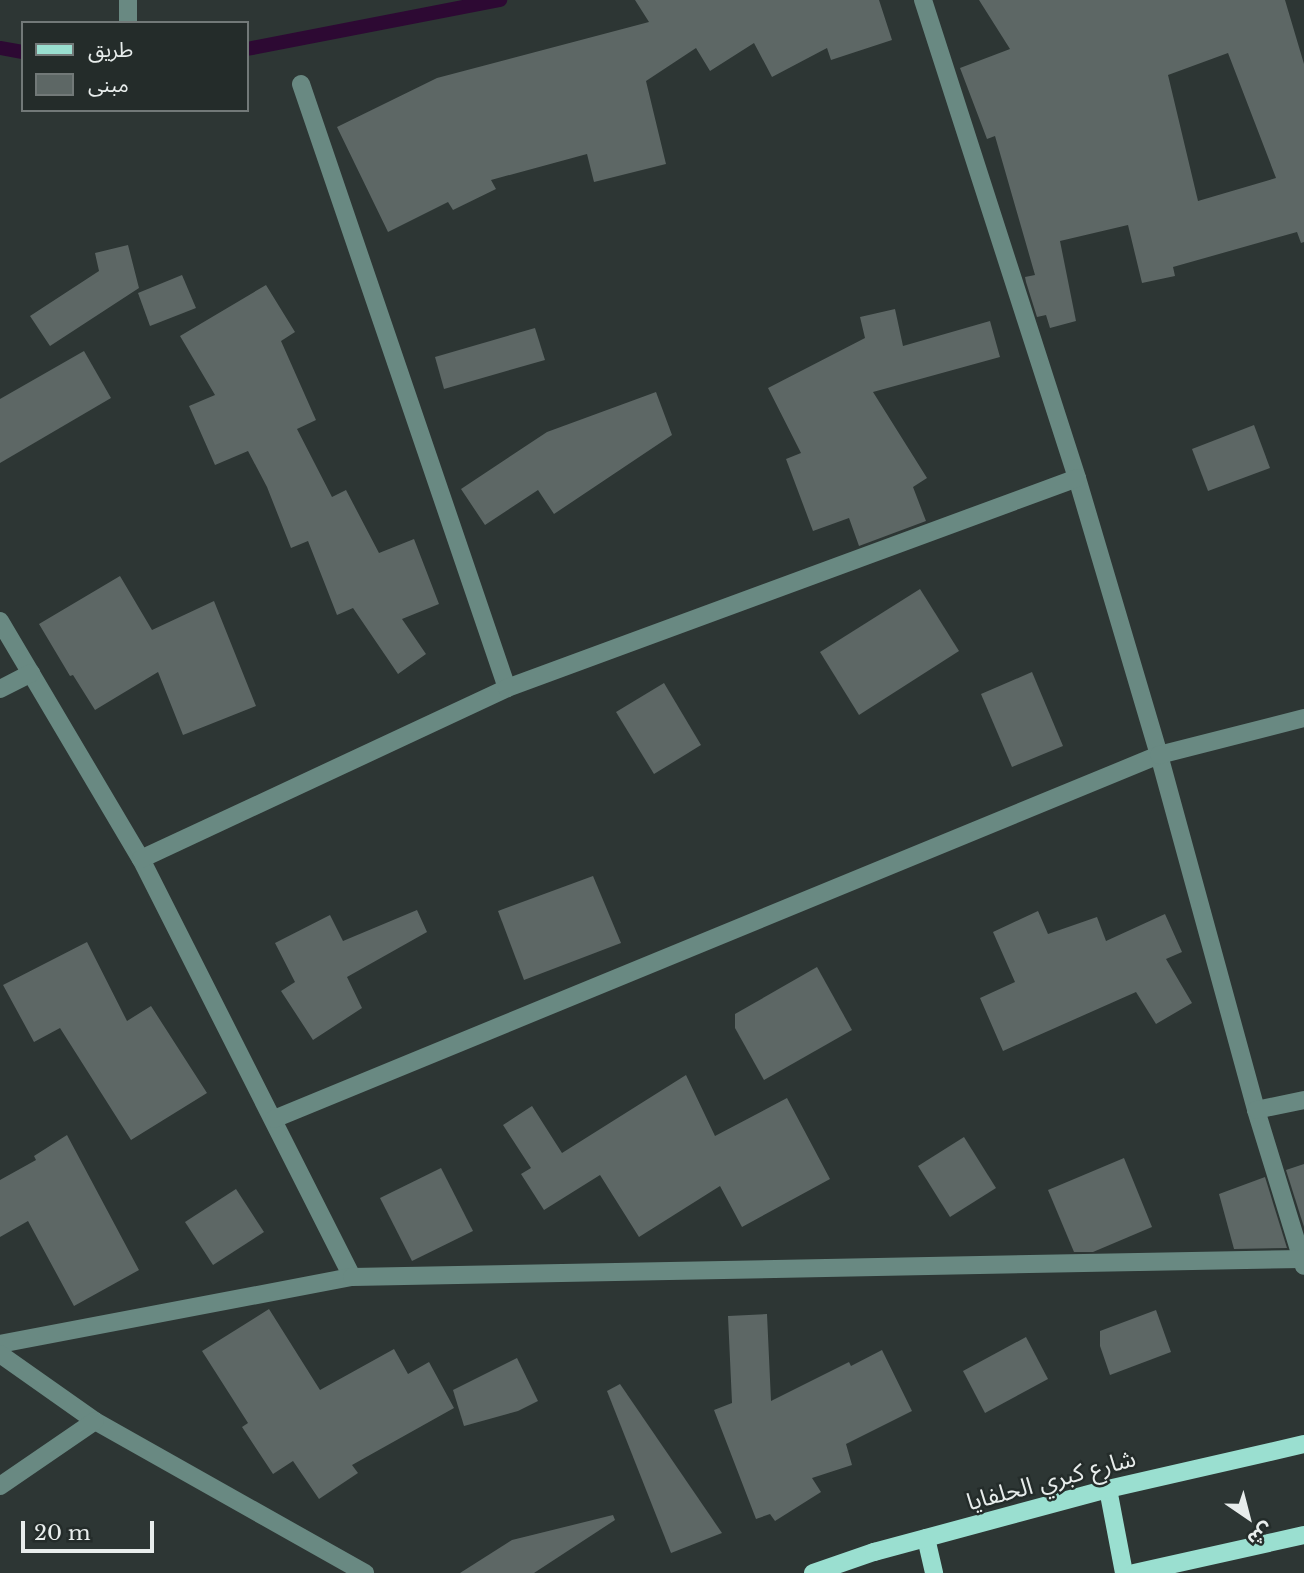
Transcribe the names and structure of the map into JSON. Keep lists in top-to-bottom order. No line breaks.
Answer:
{"streets":{"main road":["شارع كبري الحلفايا"]},"legend":["طريق","مبنى"],"scale_bar":"20 m","north":"bottom right"}
